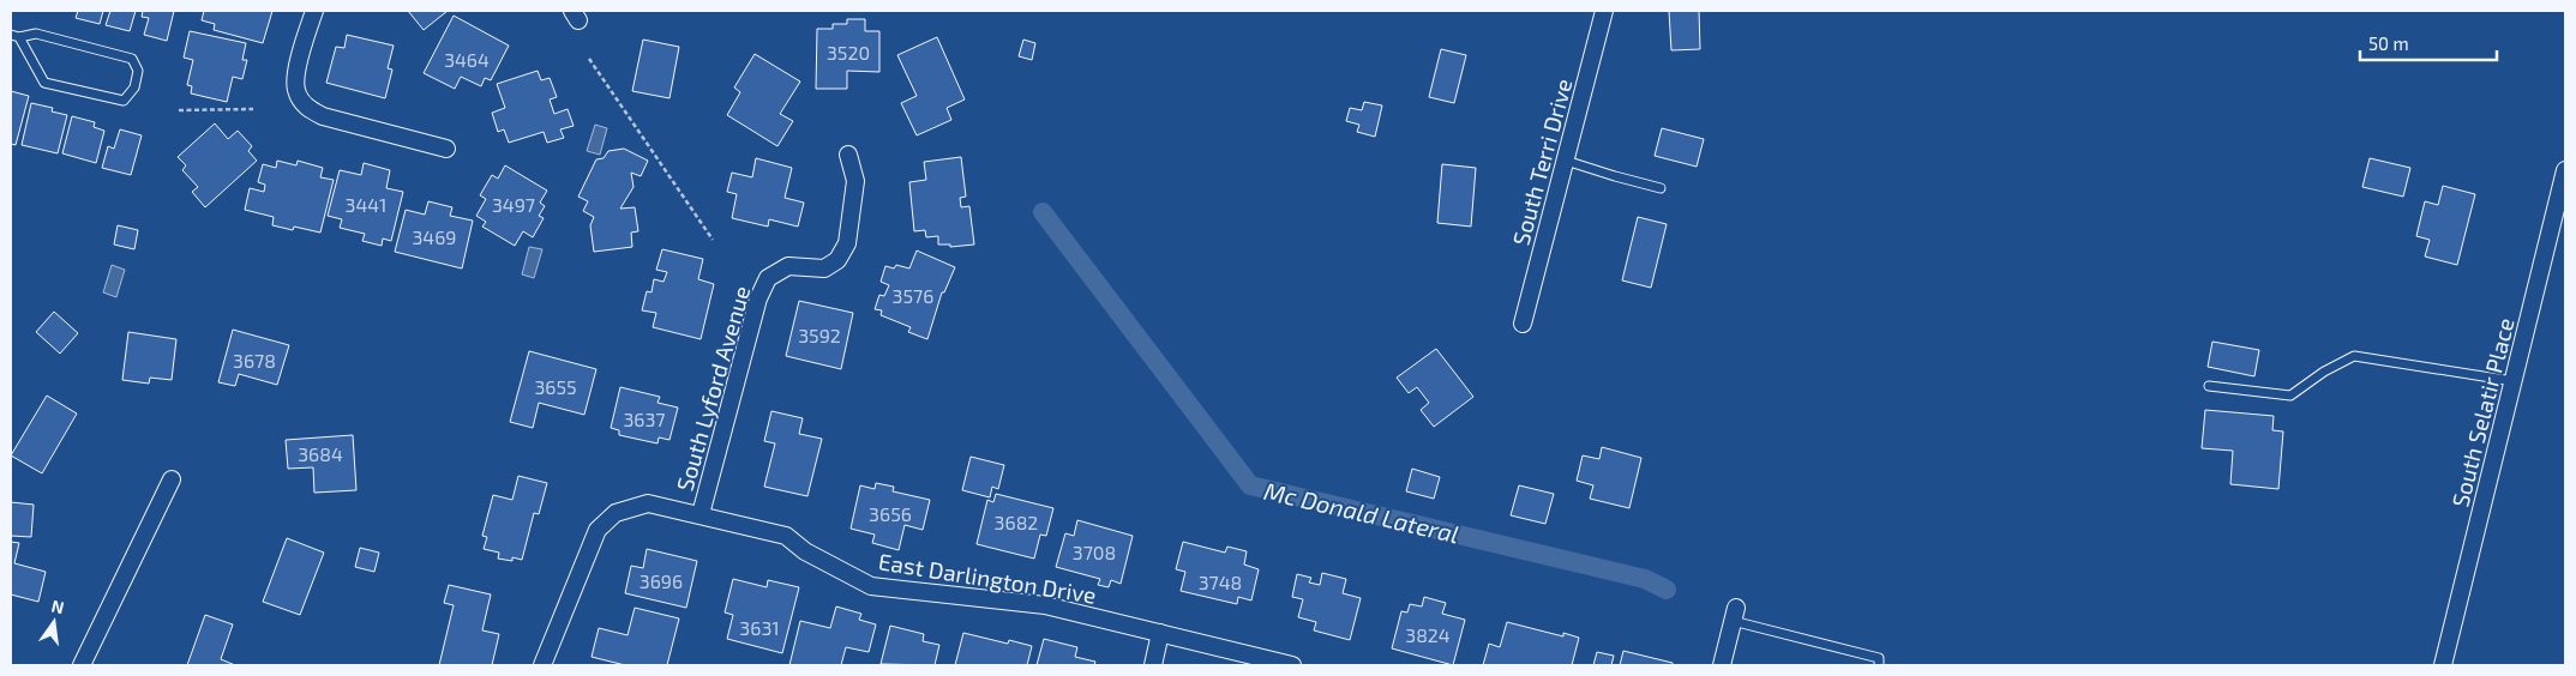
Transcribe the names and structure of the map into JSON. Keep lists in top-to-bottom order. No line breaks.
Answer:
{"streets":{"street":["South Terri Drive","South Lyford Avenue","South Selatir Place","East Darlington Drive"]},"crossings":[["South Lyford Avenue","East Darlington Drive"]],"water":["Mc Donald Lateral"],"house_numbers":["3520","3464","3441","3497","3469","3576","3592","3678","3655","3637","3684","3656","3682","3708","3696","3748","3631","3824"],"scale_bar":"50 m","north":"top"}
